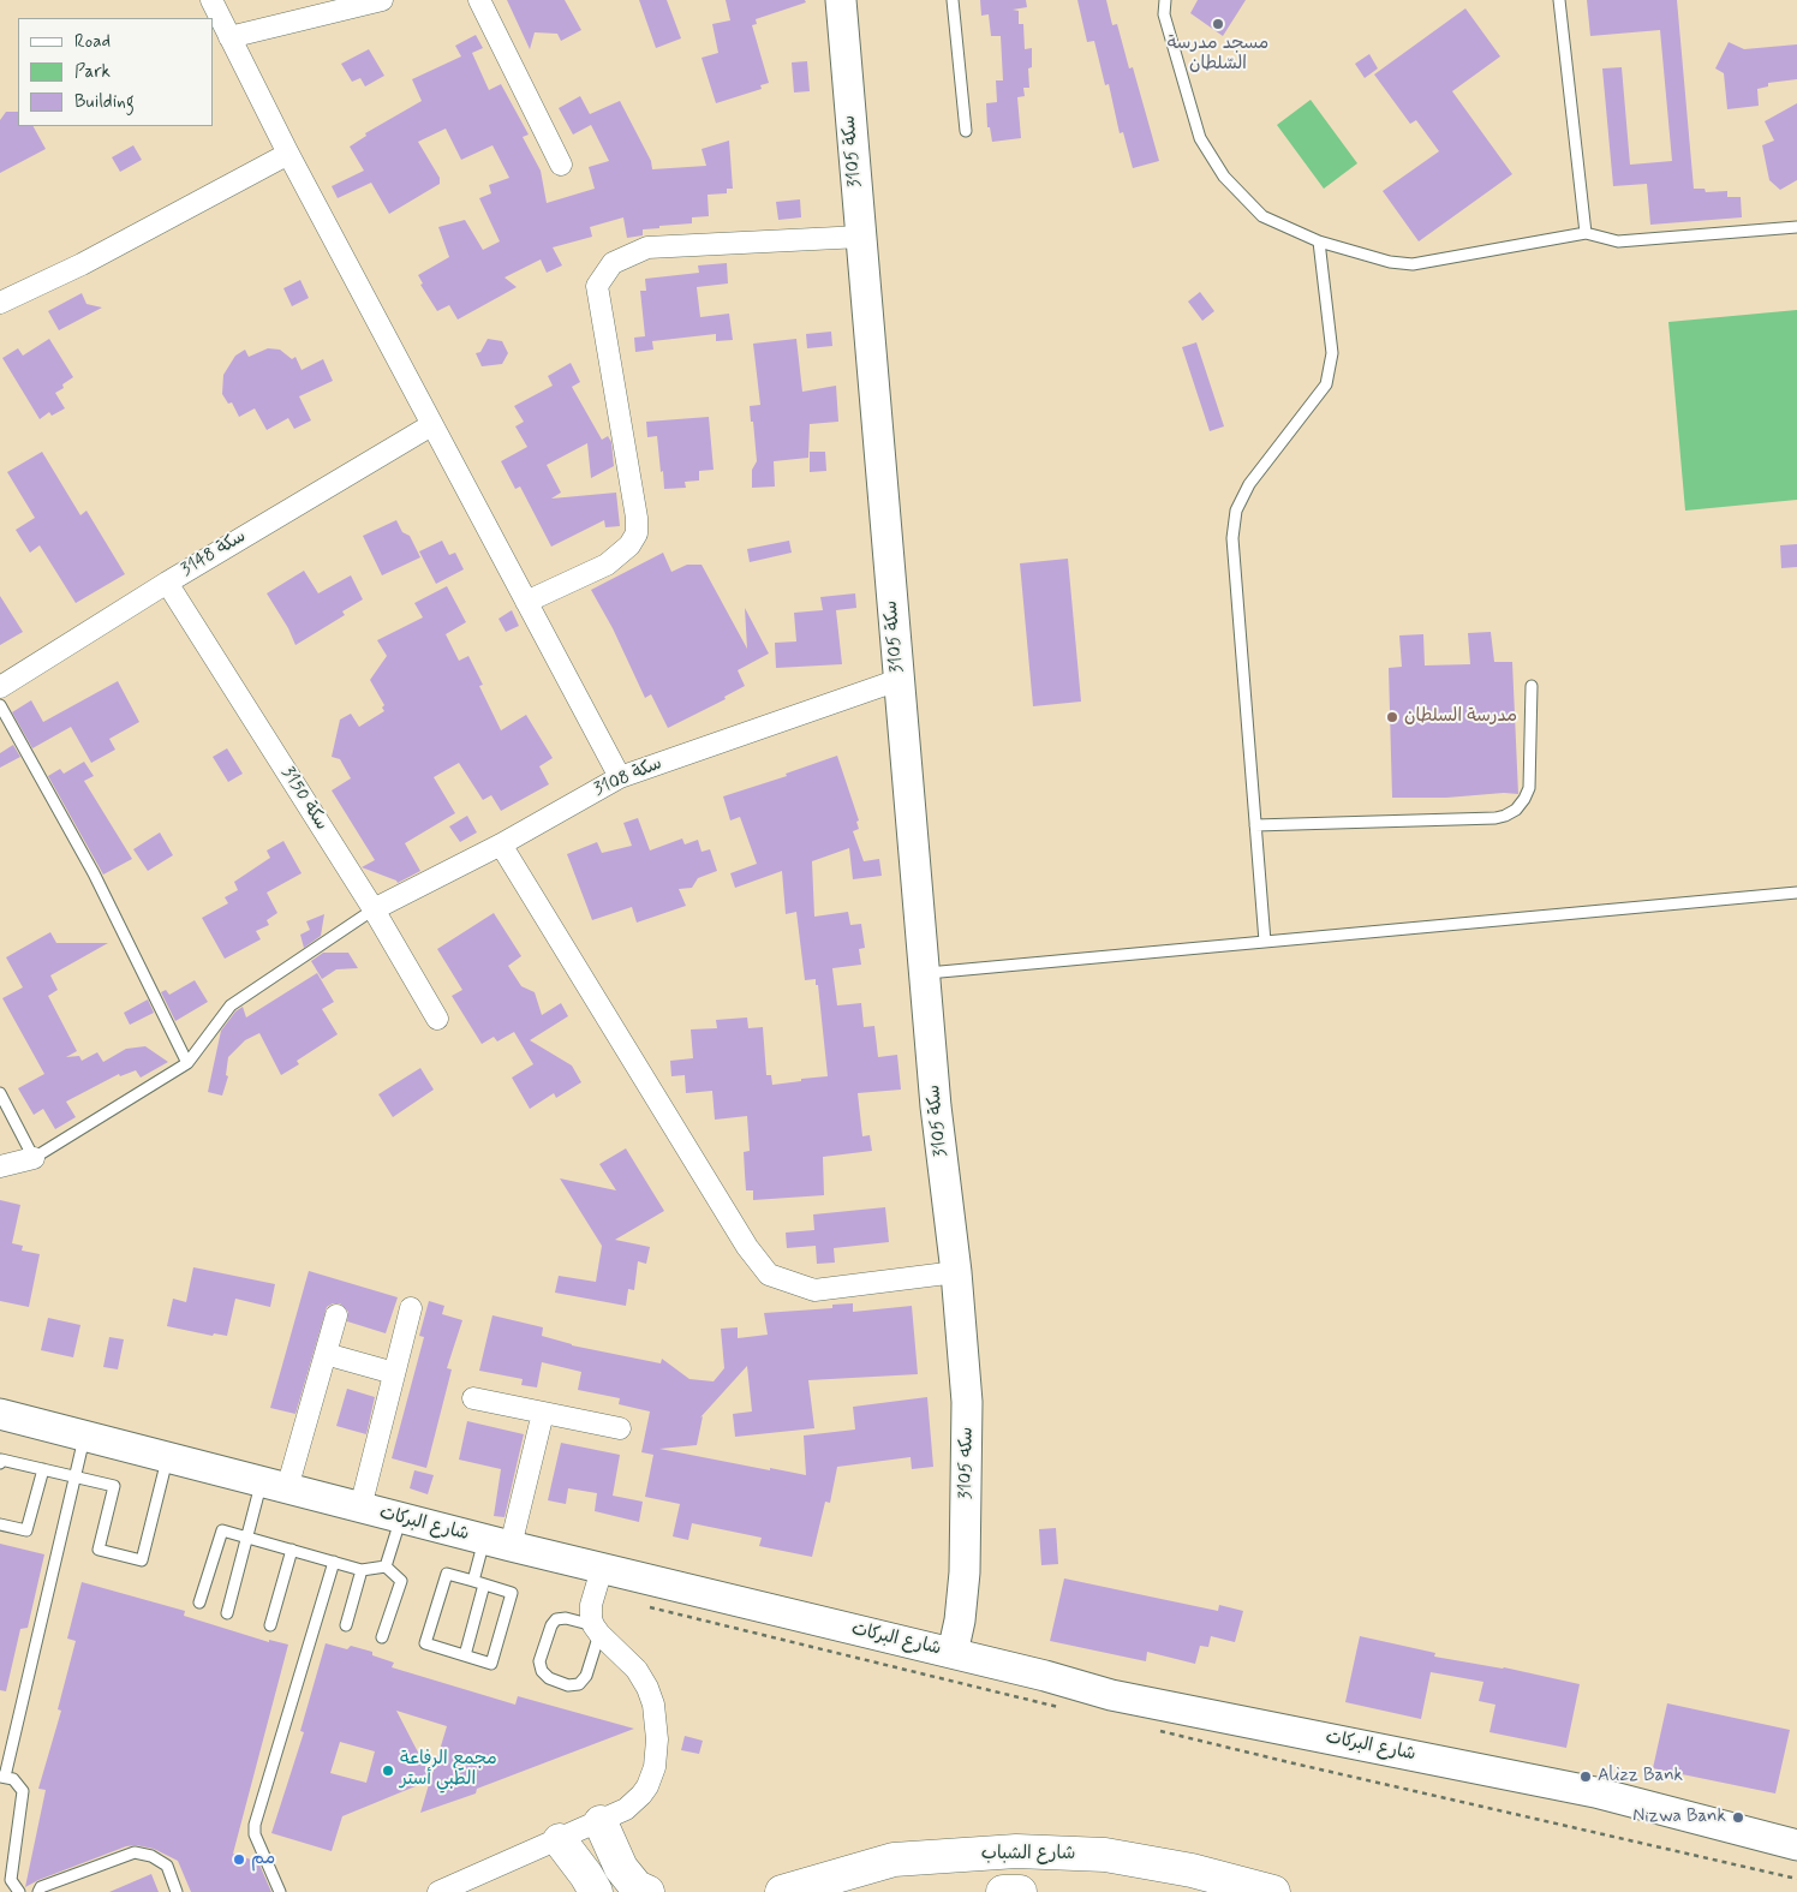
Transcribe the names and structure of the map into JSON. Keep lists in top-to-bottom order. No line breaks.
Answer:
{"streets":{"main road":["شارع الشباب"],"street":["سكة 3105","سكة 3148","سكة 3108","سكة 3150","سكه 3105","شارع البركات"]},"crossings":[["سكة 3105","سكة 3108"],["سكة 3105","سكه 3105"],["سكة 3148","سكة 3150"],["سكة 3108","سكة 3150"],["سكه 3105","شارع البركات"]],"places":["مسجد مدرسة السّلطان","مدرسة السلطان","مجمع الرفاعة الطبي أستر","Alizz Bank","Nizwa Bank","مم"],"legend":["Road","Park","Building"]}
